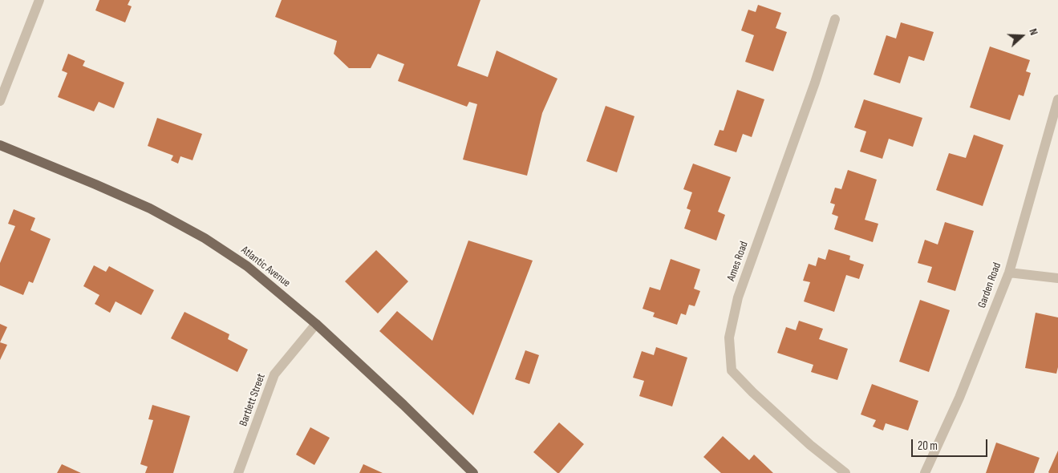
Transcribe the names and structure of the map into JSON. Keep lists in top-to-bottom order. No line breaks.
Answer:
{"streets":{"main road":["Atlantic Avenue"],"street":["Ames Road","Garden Road","Bartlett Street"]},"crossings":[["Atlantic Avenue","Bartlett Street"]],"scale_bar":"20 m","north":"right"}
